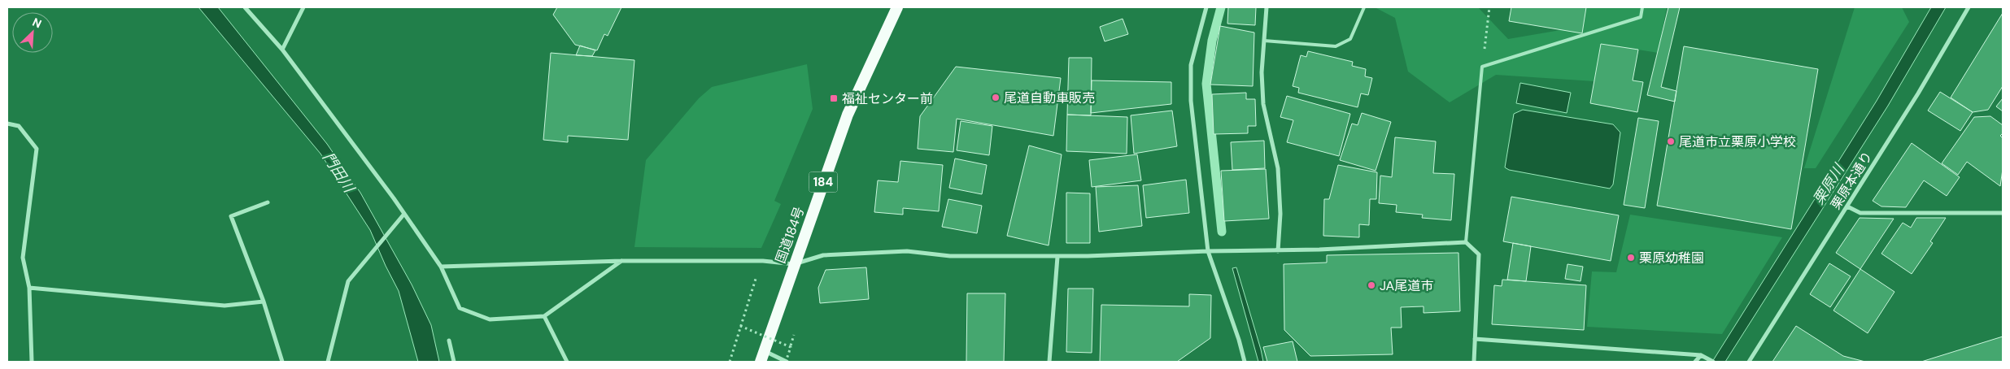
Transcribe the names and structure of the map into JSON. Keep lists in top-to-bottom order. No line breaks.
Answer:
{"streets":{"highway":["184","国道184号"],"street":["栗原本通り"]},"water":["門田川","栗原川"],"places":{"other":["尾道自動車販売","尾道市立栗原小学校","栗原幼稚園","JA尾道市"],"transit":["福祉センター前"]},"north":"top right"}
